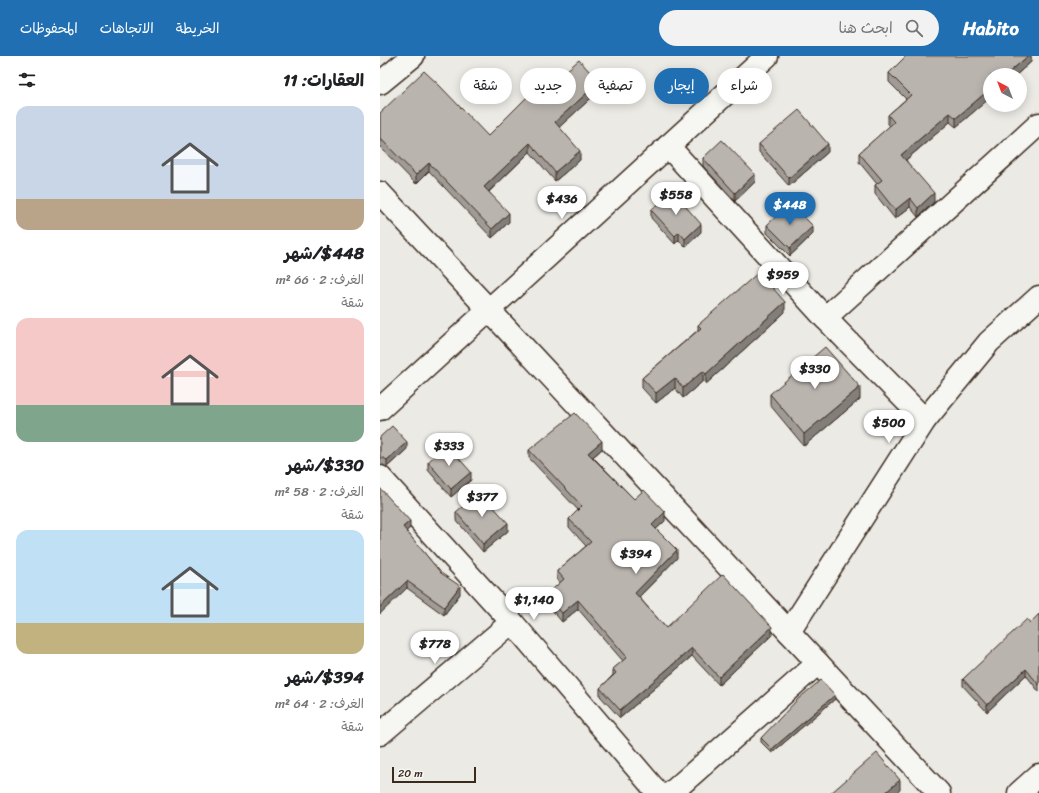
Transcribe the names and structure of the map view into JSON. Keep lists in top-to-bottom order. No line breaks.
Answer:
{"scale_bar":"20 m","north":"top left","page":{"header":"Habito","search":"ابحث هنا","nav":["الخريطة","الاتجاهات","المحفوظات"],"heading":"العقارات: 11","chip":["شراء","إيجار","تصفية","جديد","شقة"],"list":[{"name":"$448/شهر","note":"الغرف: 2 · 66 m² · شقة"},{"name":"$330/شهر","note":"الغرف: 2 · 58 m² · شقة"},{"name":"$394/شهر","note":"الغرف: 2 · 64 m² · شقة"}],"price":["$558","$436","$448","$959","$330","$500","$333","$377","$394","$1,140","$778"],"scale":"20 m"}}
